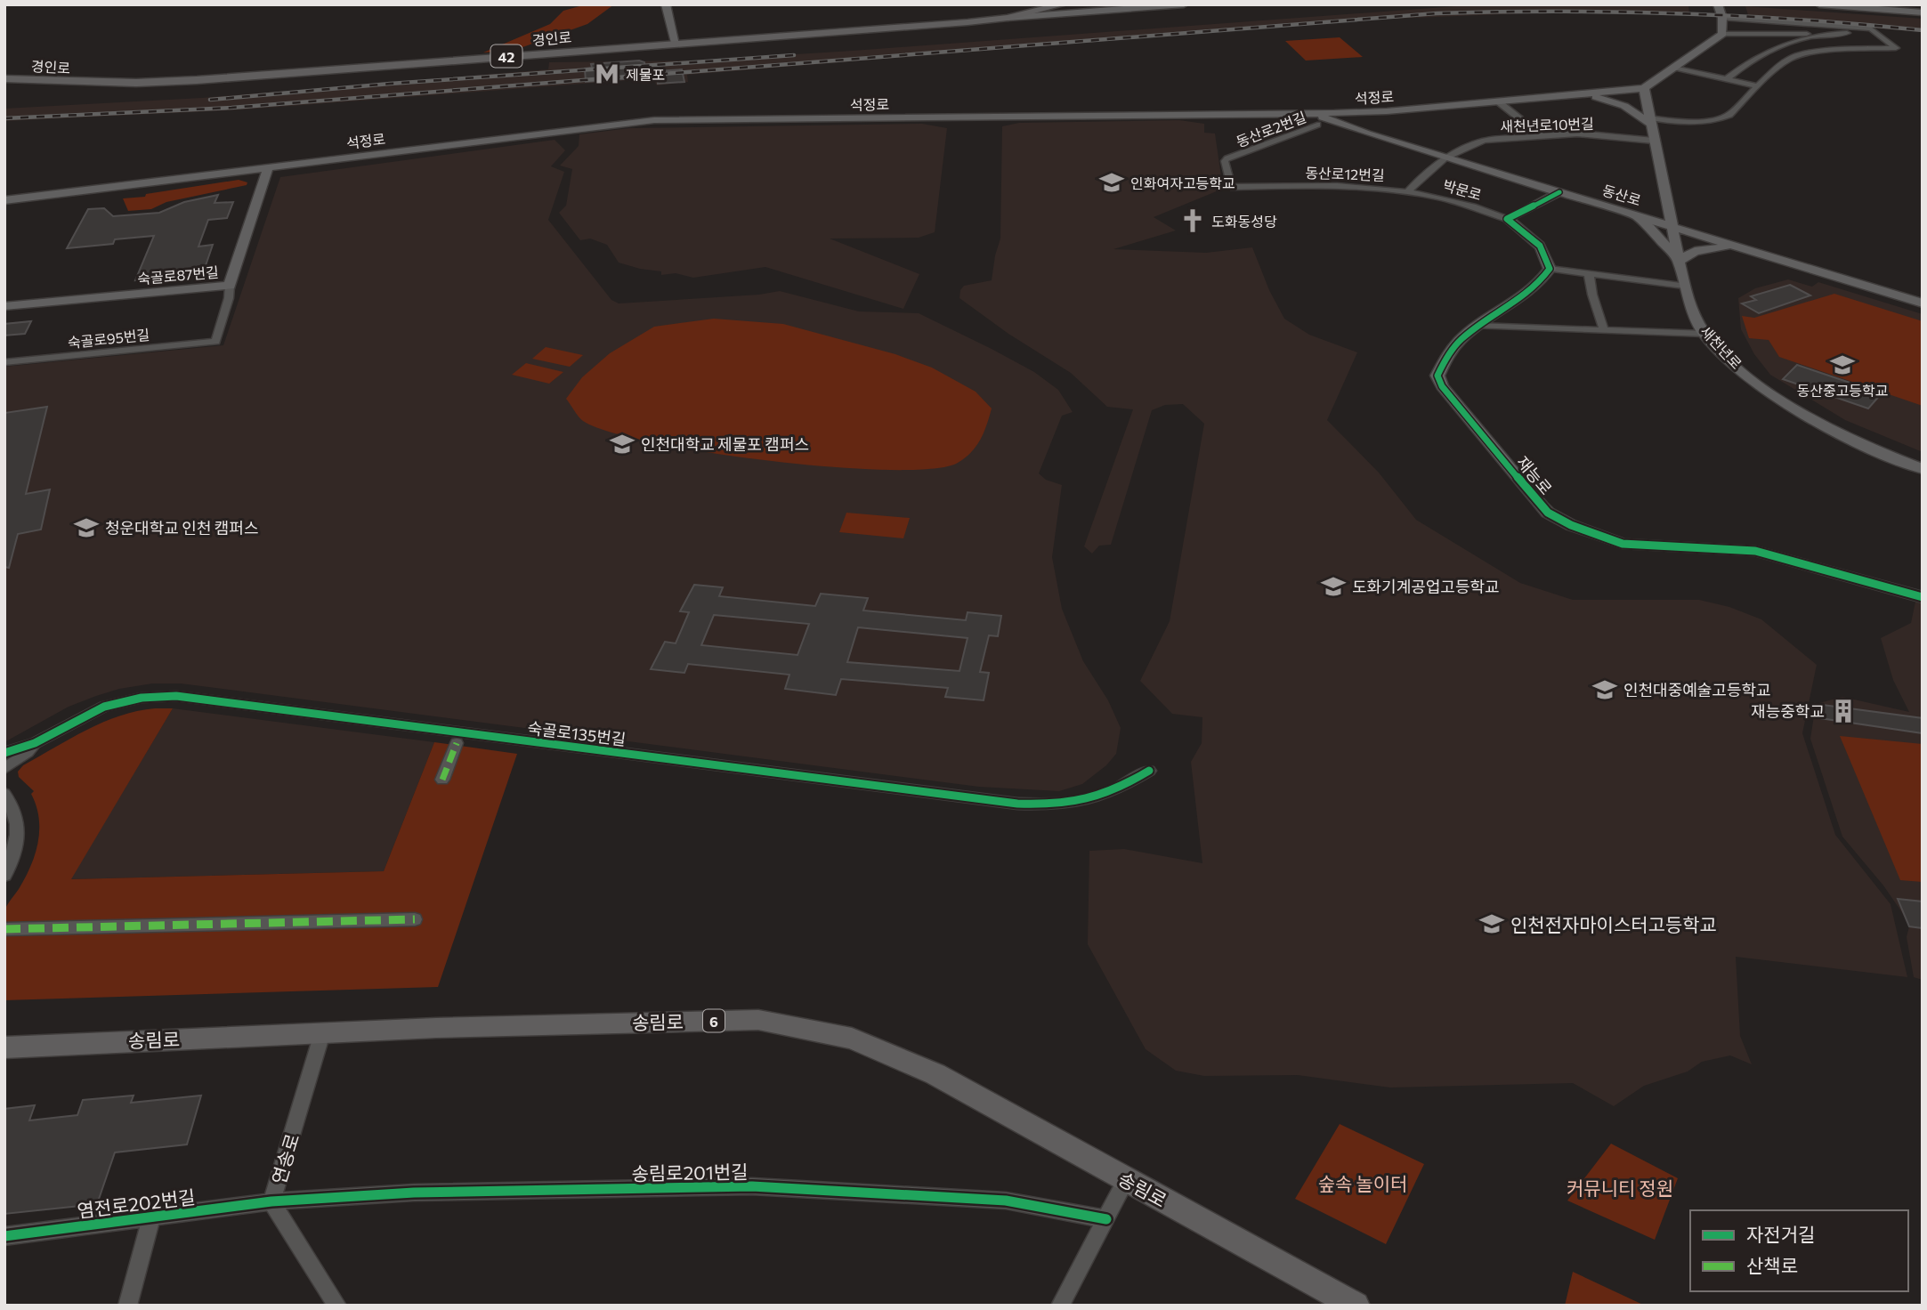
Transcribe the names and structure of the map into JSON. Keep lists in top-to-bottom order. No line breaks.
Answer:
{"streets":{"main road":["경인로","42","석정로","동산로","숙골로87번길","새천년로","재능로","6","송림로"],"street":["새천년로10번길","동산로2번길","동산로12번길","박문로","숙골로95번길","숙골로135번길","연송로","송림로201번길","염전로202번길"]},"crossings":[["석정로","동산로"],["석정로","숙골로87번길"],["석정로","새천년로"],["새천년로10번길","동산로"],["새천년로10번길","새천년로"],["동산로2번길","동산로12번길"],["동산로12번길","박문로"],["동산로","새천년로"],["숙골로87번길","숙골로95번길"],["송림로","연송로"],["연송로","송림로201번길"],["연송로","염전로202번길"],["송림로201번길","염전로202번길"]],"parks":["숲속 놀이터","커뮤니티 정원"],"places":{"metro station":["제물포"],"school or university":["인화여자고등학교","동산중고등학교","인천대학교 제물포 캠퍼스","청운대학교 인천 캠퍼스","도화기계공업고등학교","인천대중예술고등학교","인천전자마이스터고등학교"],"church":["도화동성당"],"building":["재능중학교"]},"legend":["자전거길","산책로"]}
